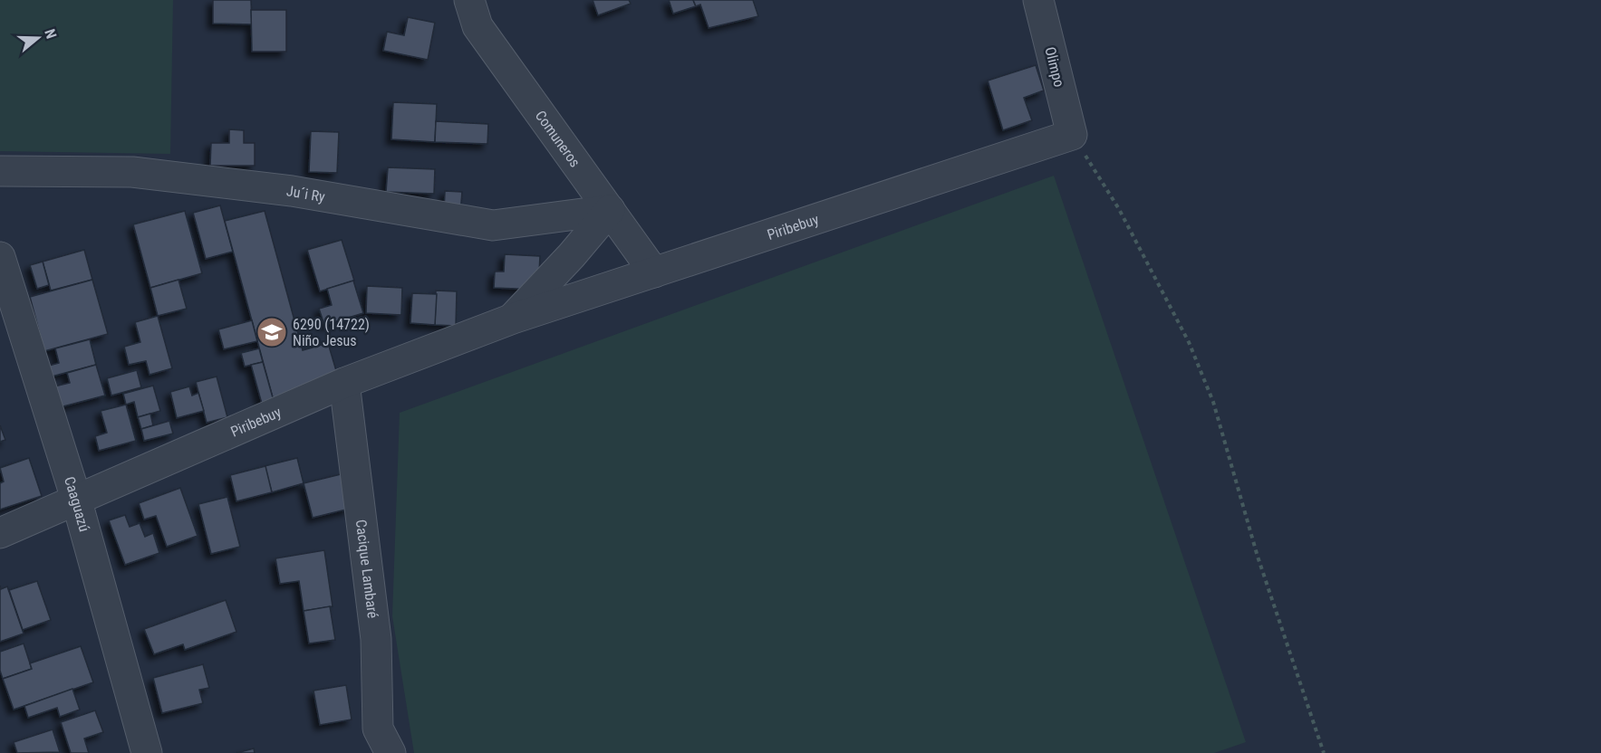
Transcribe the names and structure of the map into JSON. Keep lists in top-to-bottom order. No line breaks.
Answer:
{"streets":{"street":["Olimpo","Comuneros","Ju´i Ry","Piribebuy","Caaguazú","Cacique Lambaré"]},"crossings":[["Olimpo","Piribebuy"],["Comuneros","Ju´i Ry"],["Comuneros","Piribebuy"],["Ju´i Ry","Piribebuy"],["Piribebuy","Caaguazú"],["Piribebuy","Cacique Lambaré"]],"places":{"school or university":["6290 (14722) Niño Jesus"]},"north":"right"}
